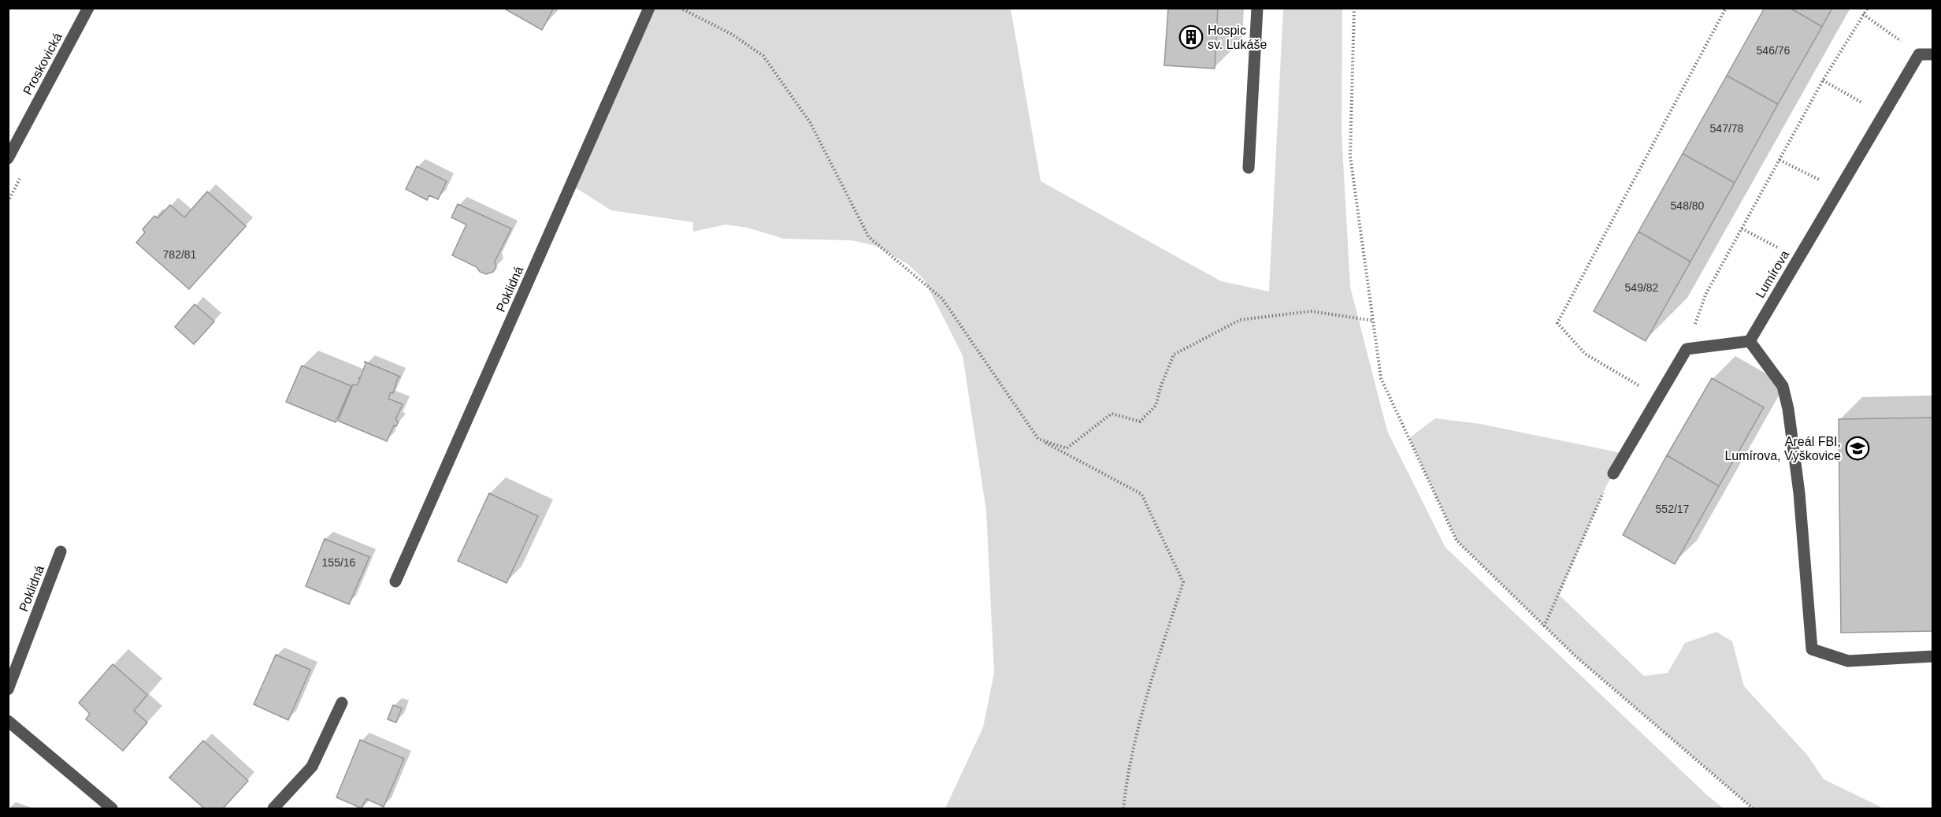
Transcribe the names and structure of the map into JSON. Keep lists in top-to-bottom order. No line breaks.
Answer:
{"streets":{"street":["Proskovická","Lumírova","Poklidná"]},"places":{"building":["Hospic sv. Lukáše"],"school or university":["Areál FBI, Lumírova, Výškovice"]},"house_numbers":["546/76","547/78","548/80","782/81","549/82","552/17","155/16"]}
